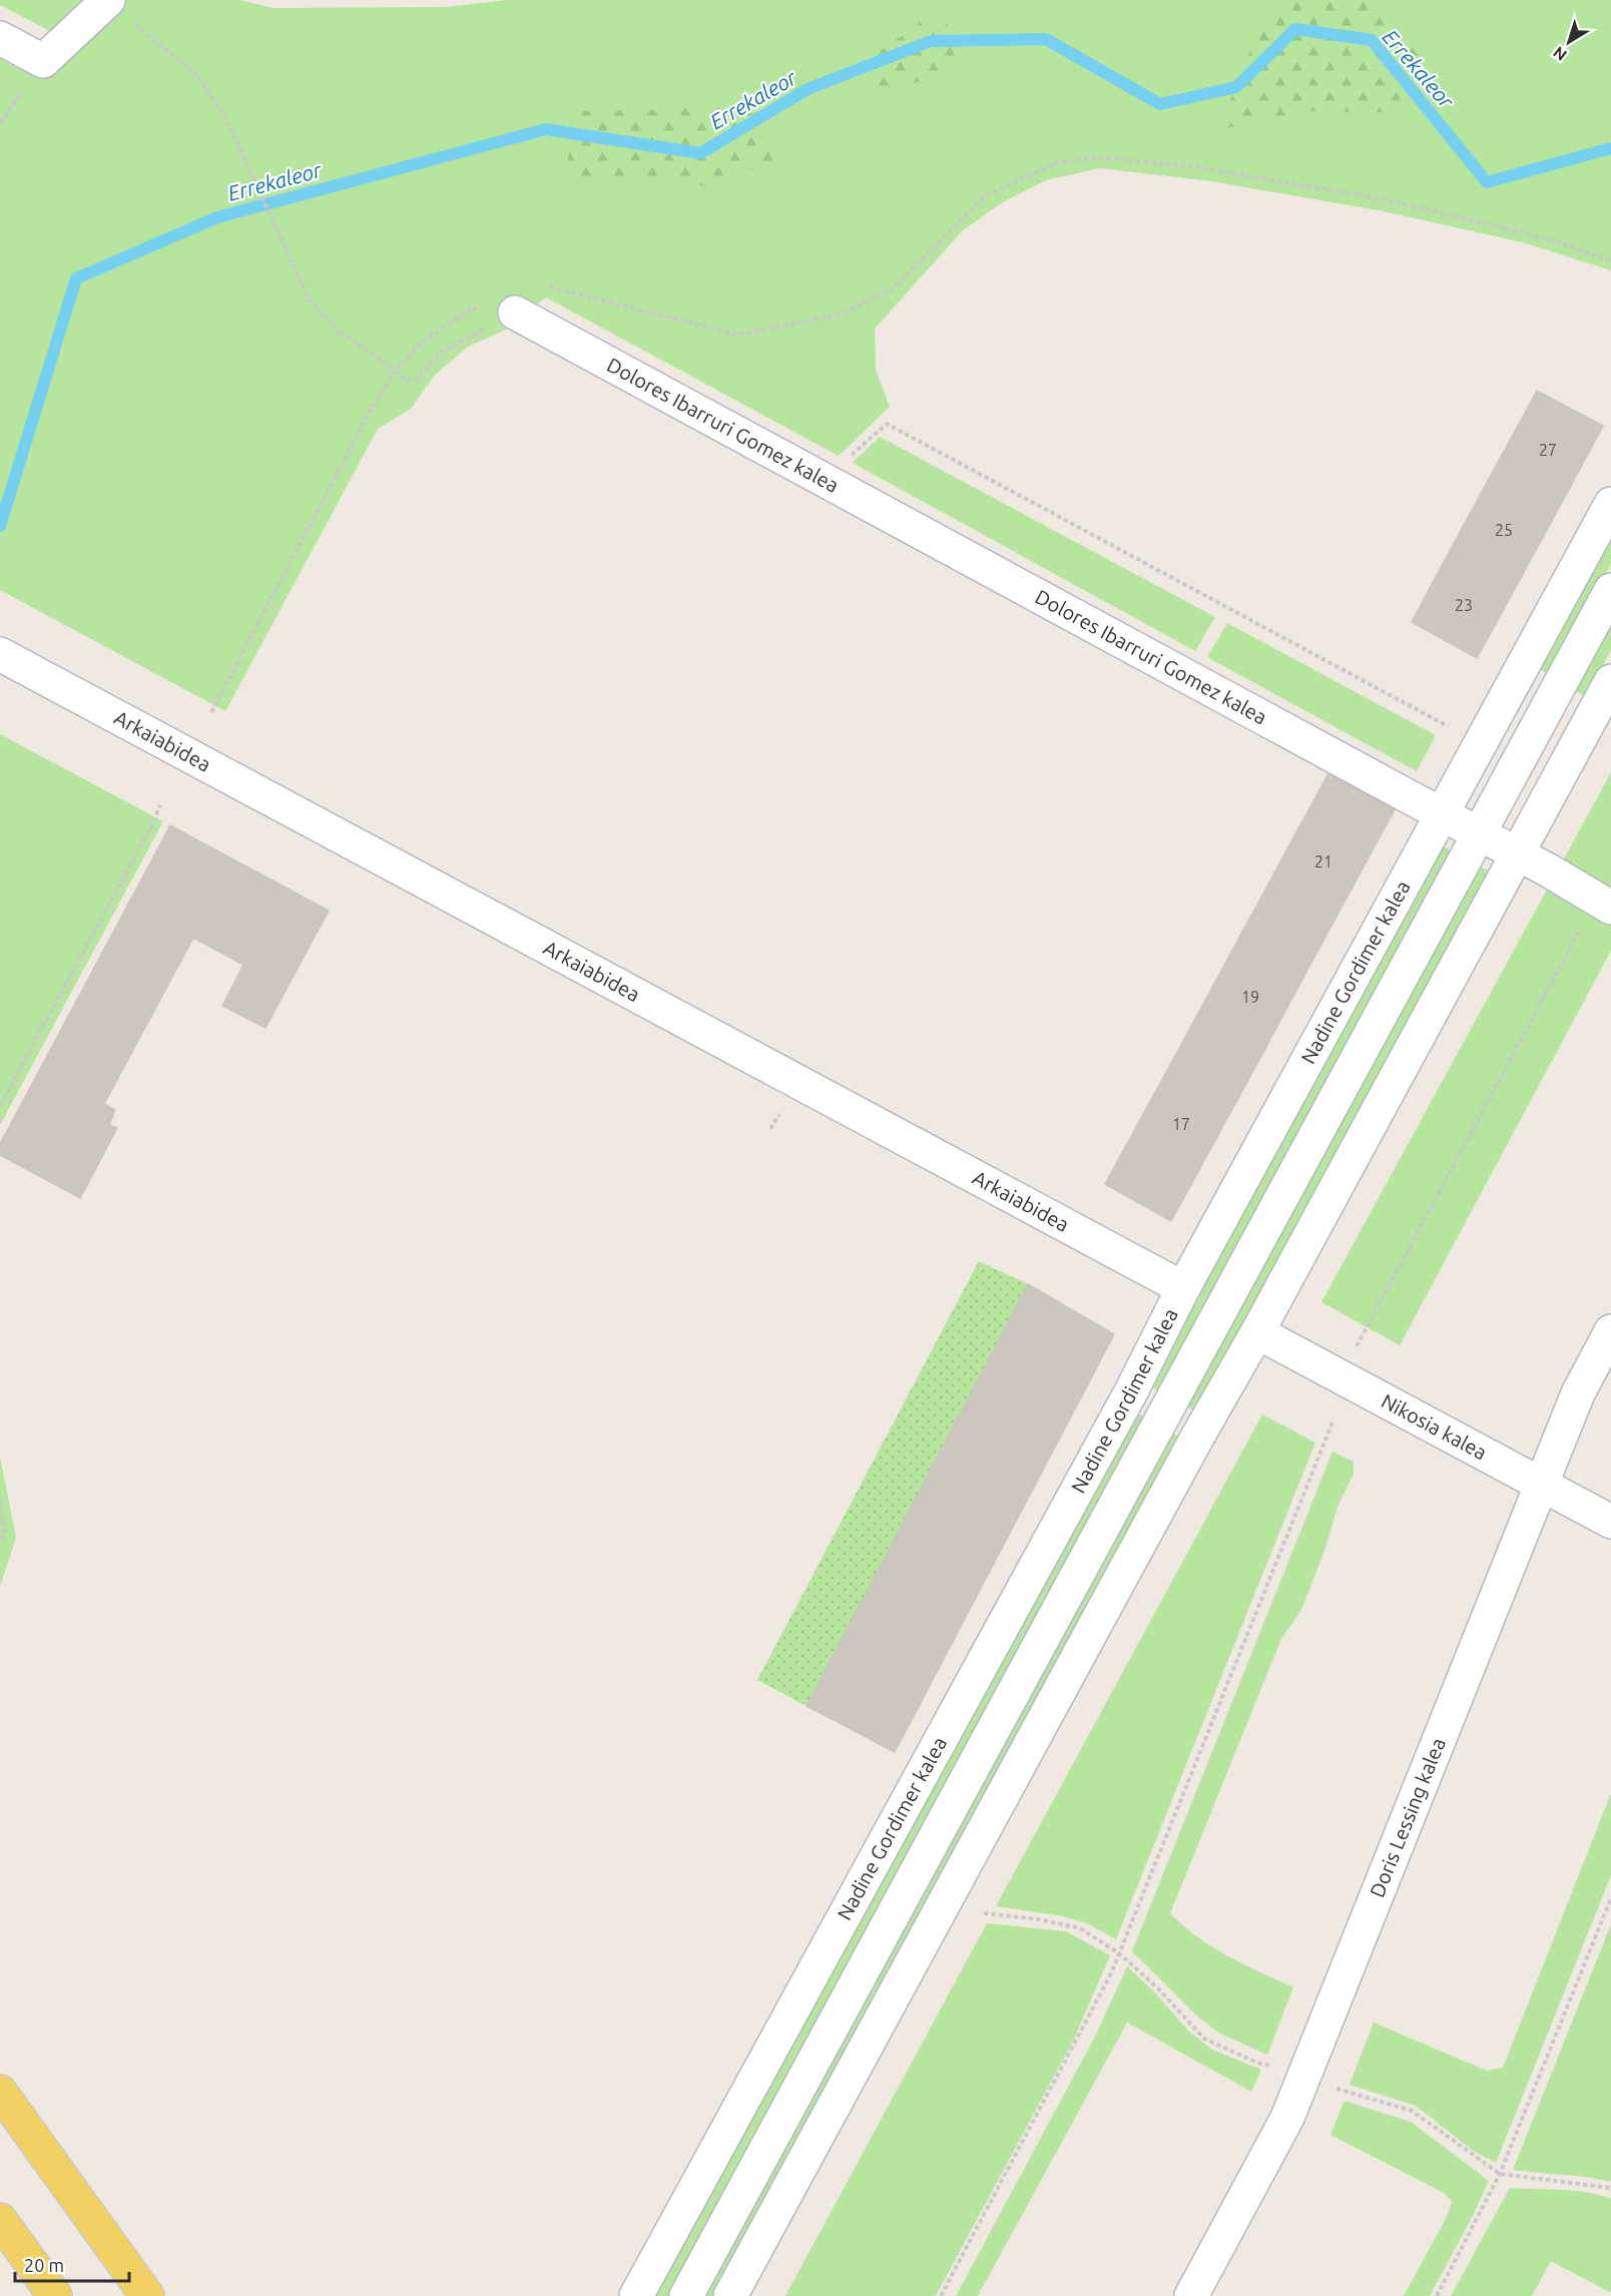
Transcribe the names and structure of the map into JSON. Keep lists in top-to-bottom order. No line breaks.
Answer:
{"streets":{"street":["Dolores Ibarruri Gomez kalea","Arkaiabidea","Nadine Gordimer kalea","Nikosia kalea","Doris Lessing kalea"]},"crossings":[["Dolores Ibarruri Gomez kalea","Nadine Gordimer kalea"],["Arkaiabidea","Nadine Gordimer kalea"],["Nikosia kalea","Doris Lessing kalea"]],"water":["Errekaleor"],"house_numbers":["27","25","23","21","19","17"],"scale_bar":"20 m","north":"bottom left"}
